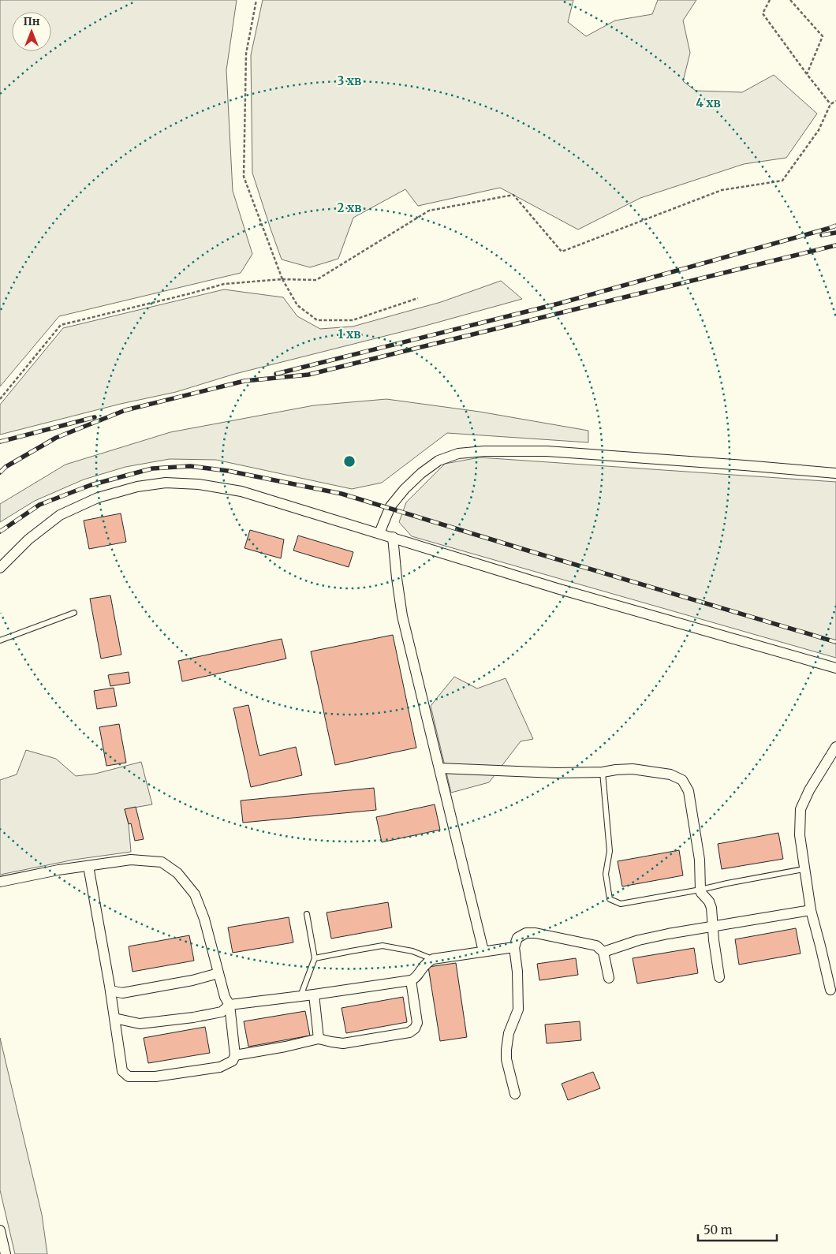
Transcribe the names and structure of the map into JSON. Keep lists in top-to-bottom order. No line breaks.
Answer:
{"scale_bar":"50 m","north":"top","rings":["3 хв","4 хв","2 хв","1 хв"]}
